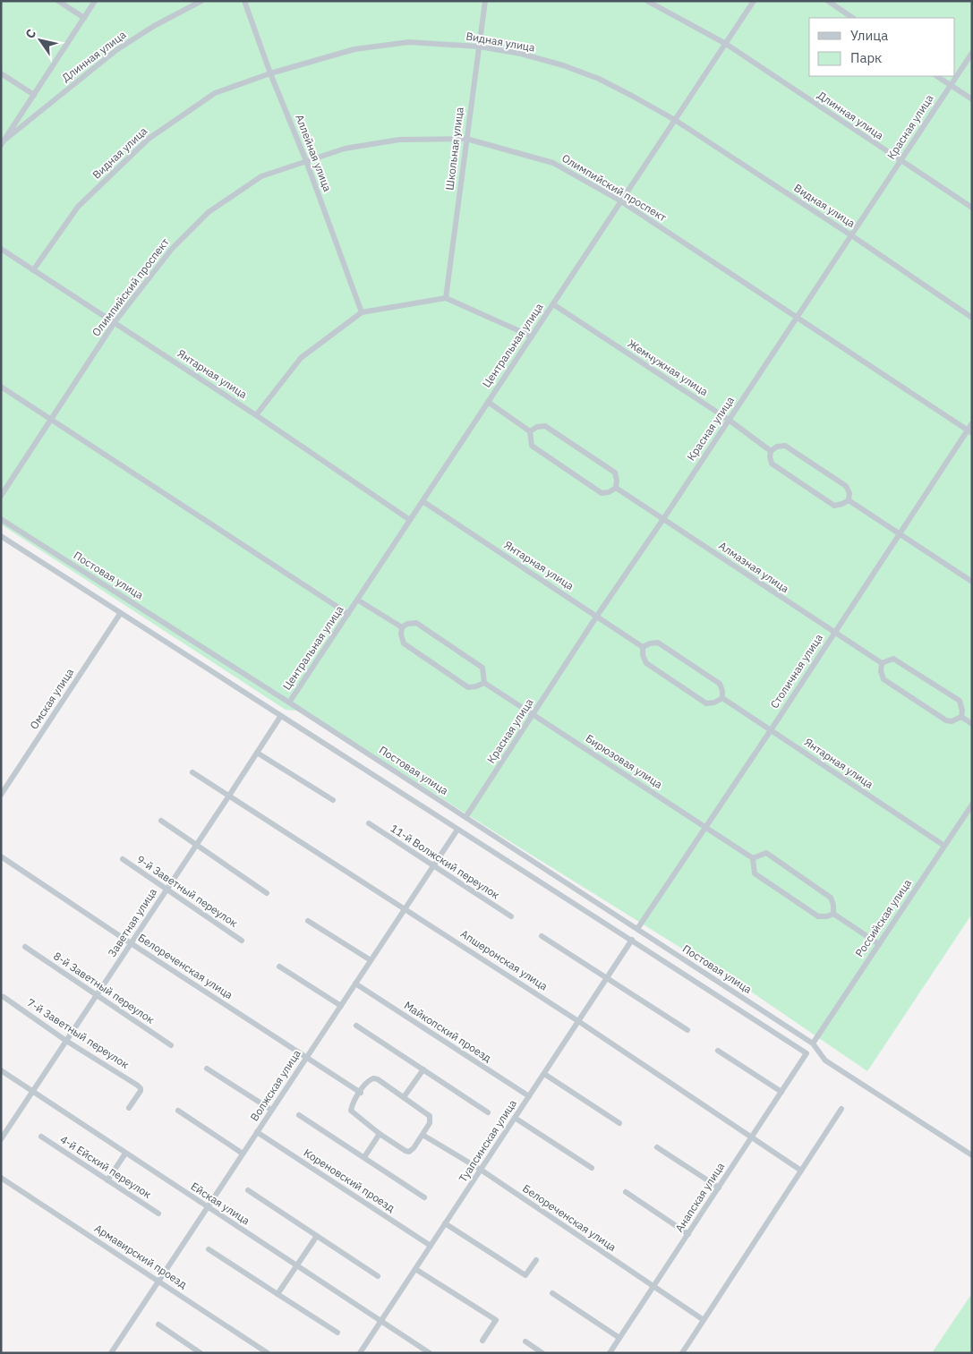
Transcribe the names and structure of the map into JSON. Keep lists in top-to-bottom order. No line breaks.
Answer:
{"streets":{"street":["Видная улица","Длинная улица","Красная улица","Школьная улица","Аллейная улица","Олимпийский проспект","Центральная улица","Жемчужная улица","Янтарная улица","Алмазная улица","Постовая улица","Столичная улица","Омская улица","Бирюзовая улица","11-й Волжский переулок","9-й Заветный переулок","Российская улица","Заветная улица","Апшеронская улица","Белореченская улица","8-й Заветный переулок","Майкопский проезд","7-й Заветный переулок","Волжская улица","Туапсинская улица","4-й Ейский переулок","Кореновский проезд","Анапская улица","Ейская улица","Армавирский проезд"]},"crossings":[["Видная улица","Красная улица"],["Видная улица","Школьная улица"],["Видная улица","Аллейная улица"],["Видная улица","Центральная улица"],["Видная улица","Янтарная улица"],["Длинная улица","Красная улица"],["Длинная улица","Центральная улица"],["Красная улица","Олимпийский проспект"],["Красная улица","Жемчужная улица"],["Красная улица","Янтарная улица"],["Красная улица","Алмазная улица"],["Красная улица","Постовая улица"],["Красная улица","Бирюзовая улица"],["Школьная улица","Олимпийский проспект"],["Аллейная улица","Олимпийский проспект"],["Олимпийский проспект","Центральная улица"],["Олимпийский проспект","Янтарная улица"],["Олимпийский проспект","Столичная улица"],["Центральная улица","Жемчужная улица"],["Центральная улица","Янтарная улица"],["Центральная улица","Постовая улица"],["Янтарная улица","Столичная улица"],["Янтарная улица","Российская улица"],["Алмазная улица","Столичная улица"],["Постовая улица","Столичная улица"],["Постовая улица","Омская улица"],["Постовая улица","Российская улица"],["Постовая улица","Заветная улица"],["Постовая улица","Волжская улица"],["Постовая улица","Туапсинская улица"],["Постовая улица","Анапская улица"],["Столичная улица","Бирюзовая улица"],["11-й Волжский переулок","Волжская улица"],["9-й Заветный переулок","Заветная улица"],["Заветная улица","Апшеронская улица"],["Заветная улица","Белореченская улица"],["Заветная улица","8-й Заветный переулок"],["Заветная улица","7-й Заветный переулок"],["Заветная улица","Ейская улица"],["Апшеронская улица","Волжская улица"],["Апшеронская улица","Туапсинская улица"],["Апшеронская улица","Анапская улица"],["Белореченская улица","Волжская улица"],["Белореченская улица","Туапсинская улица"],["Белореченская улица","Анапская улица"],["Майкопский проезд","Волжская улица"],["Майкопский проезд","Туапсинская улица"],["Волжская улица","Кореновский проезд"],["Волжская улица","Ейская улица"],["Волжская улица","Армавирский проезд"],["Туапсинская улица","Кореновский проезд"],["Туапсинская улица","Ейская улица"]],"legend":["Улица","Парк"],"north":"top left"}
